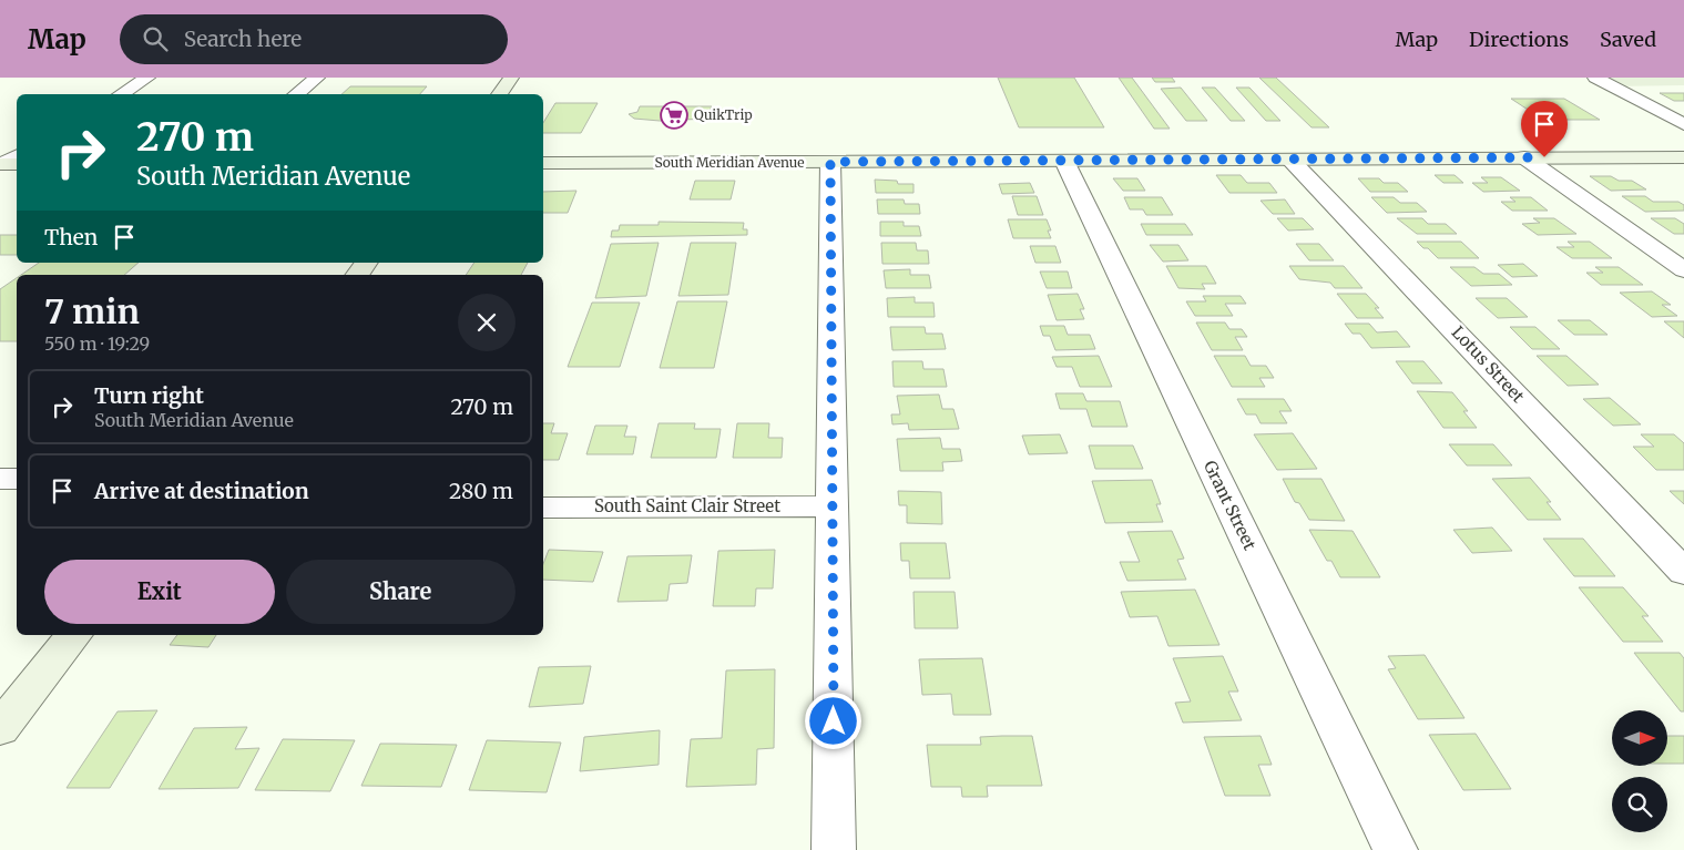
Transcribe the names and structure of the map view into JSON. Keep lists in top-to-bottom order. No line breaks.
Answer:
{"streets":{"main road":["South Meridian Avenue"],"street":["Lotus Street","Grant Street","South Saint Clair Street"]},"crossings":[["South Meridian Avenue","Lotus Street"],["South Meridian Avenue","Grant Street"]],"places":{"supermarket":["QuikTrip"]},"north":"right","page":{"header":"Map","search":"Search here","nav":["Map","Directions","Saved"],"turn":["270 m","South Meridian Avenue"],"then":"Then","heading":["7 min","550 m · 19:29"],"list":[{"name":"Turn right","note":"South Meridian Avenue","value":"270 m"},{"name":"Arrive at destination","value":"280 m"}],"buttons":["Exit","Share"]}}
